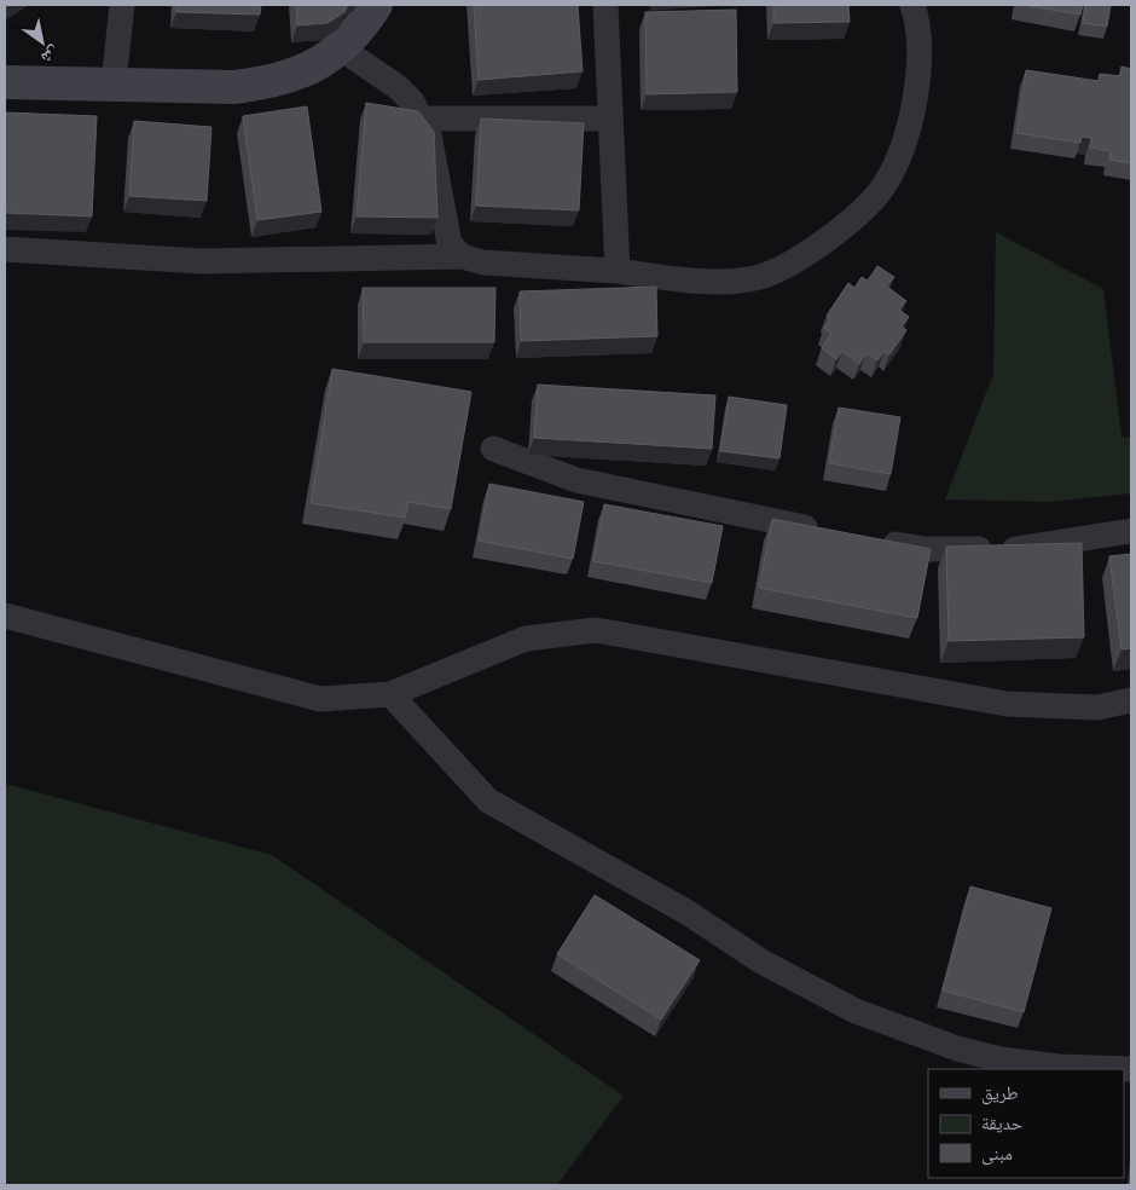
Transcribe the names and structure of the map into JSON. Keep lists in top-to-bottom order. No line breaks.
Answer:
{"legend":["طريق","حديقة","مبنى"],"north":"bottom right"}
